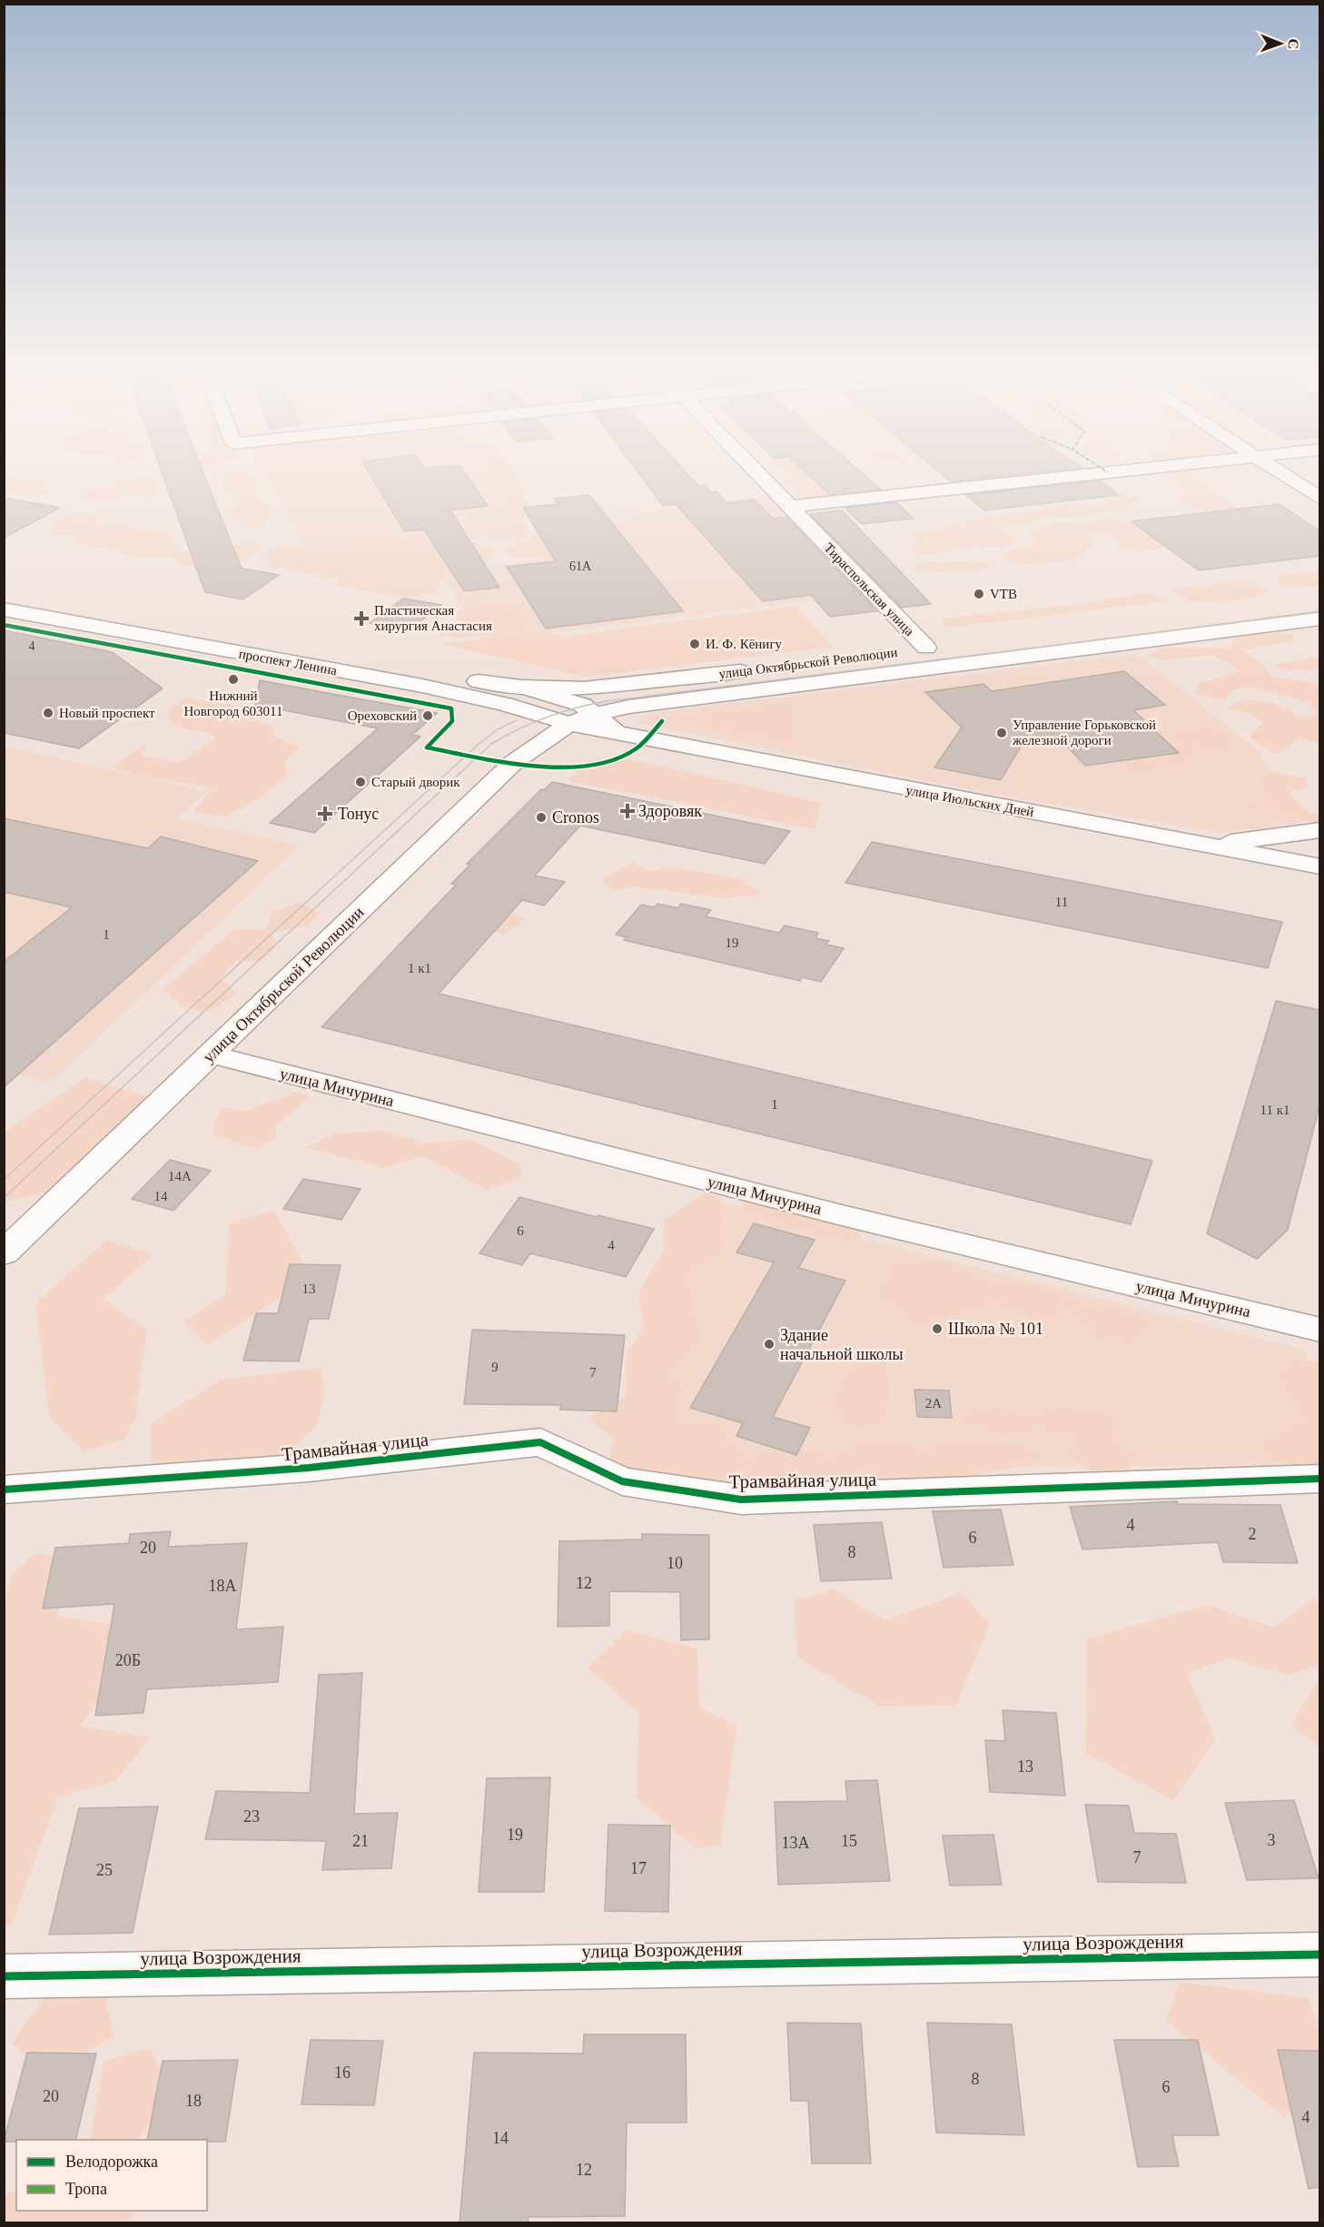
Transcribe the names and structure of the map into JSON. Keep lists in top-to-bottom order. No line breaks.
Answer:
{"streets":{"street":["Тираспольская улица","проспект Ленина","улица Октябрьской Революции","улица Июльских Дней","улица Мичурина","Трамвайная улица","улица Возрождения"]},"crossings":[["Тираспольская улица","улица Октябрьской Революции"],["проспект Ленина","улица Октябрьской Революции"],["проспект Ленина","улица Июльских Дней"],["улица Октябрьской Революции","улица Июльских Дней"],["улица Октябрьской Революции","улица Мичурина"]],"places":{"other":["VTB","И. Ф. Кёнигу","Нижний Новгород 603011","Новый проспект","Ореховский","Управление Горьковской железной дороги","Старый дворик","Cronos","Школа № 101","Здание начальной школы"],"health":["Пластическая хирургия Анастасия","Здоровяк","Тонус"]},"house_numbers":["61А","4","11","1","19","1 к1","1","11 к1","14А","14","6","4","13","9","7","2А","4","2","6","20","8","10","12","18А","20Б","13","23","19","3","21","15","13А","7","17","25","16","8","6","20","18","4","14","12"],"legend":["Велодорожка","Тропа"],"north":"right"}
